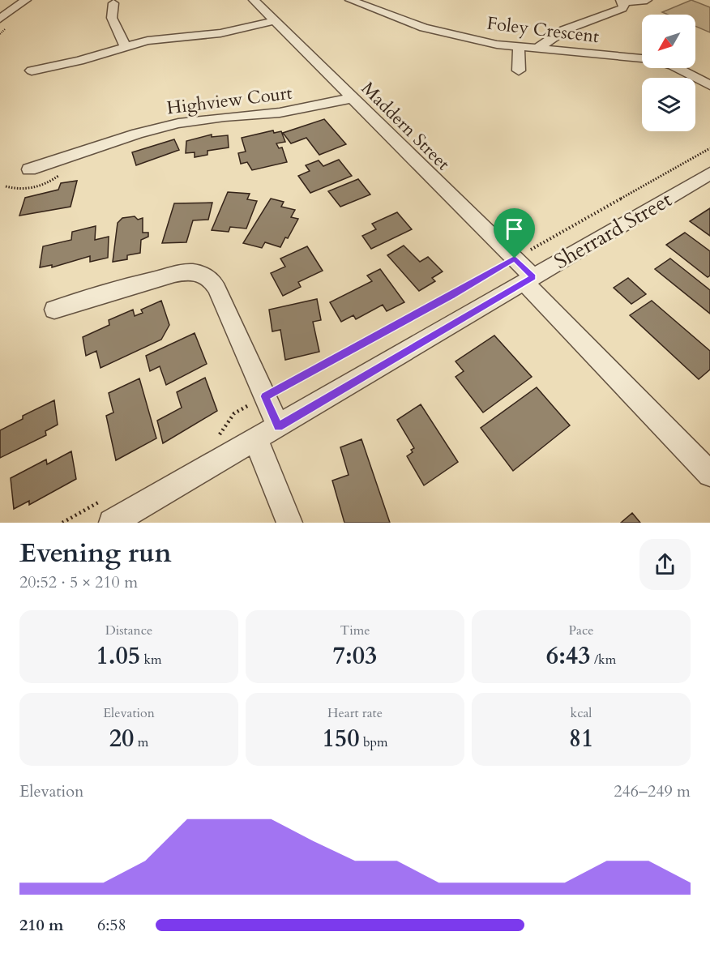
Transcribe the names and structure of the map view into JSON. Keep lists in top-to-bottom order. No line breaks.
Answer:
{"streets":{"street":["Foley Crescent","Highview Court","Maddern Street","Sherrard Street"]},"crossings":[["Highview Court","Maddern Street"],["Maddern Street","Sherrard Street"]],"north":"bottom left","page":{"heading":["Evening run","20:52 · 5 × 210 m"],"stats":[["Distance","1.05 km"],["Time","7:03"],["Pace","6:43 /km"],["Elevation","20 m"],["Heart rate","150 bpm"],["kcal","81"]],"chart":["Elevation","246–249 m"],"list":[{"name":"210 m","note":"6:58"}]}}
